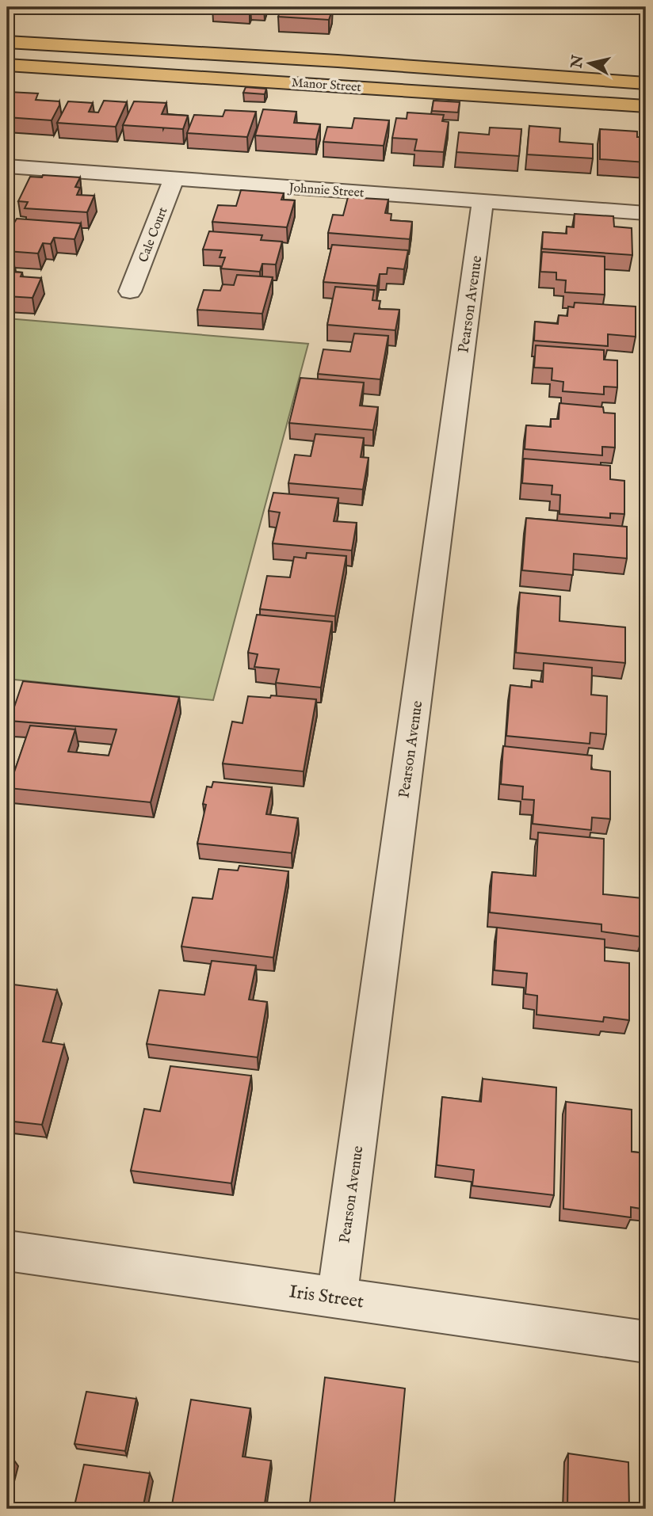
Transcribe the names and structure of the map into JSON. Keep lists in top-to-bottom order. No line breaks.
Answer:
{"streets":{"main road":["Manor Street"],"street":["Johnnie Street","Cale Court","Pearson Avenue","Iris Street"]},"crossings":[["Johnnie Street","Cale Court"],["Johnnie Street","Pearson Avenue"],["Pearson Avenue","Iris Street"]],"north":"left"}
